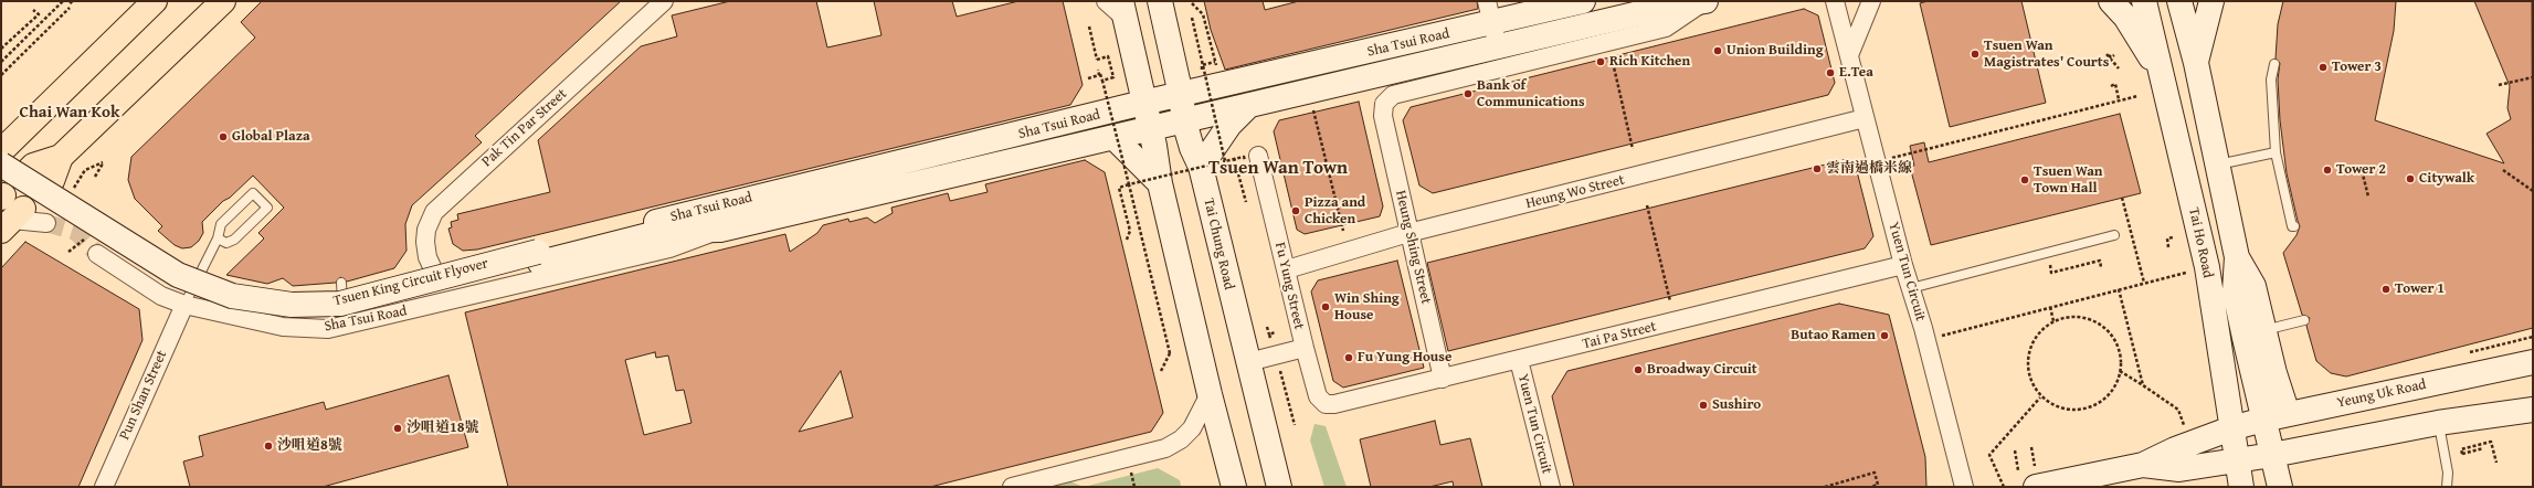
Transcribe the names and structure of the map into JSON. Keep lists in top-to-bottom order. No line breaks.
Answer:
{"streets":{"main road":["Sha Tsui Road","Tai Ho Road","Tai Chung Road","Tsuen King Circuit Flyover","Yeung Uk Road"],"street":["Pak Tin Par Street","Heung Wo Street","Heung Shing Street","Yuen Tun Circuit","Fu Yung Street","Tai Pa Street","Pun Shan Street"]},"crossings":[["Sha Tsui Road","Tai Chung Road"],["Sha Tsui Road","Heung Shing Street"],["Sha Tsui Road","Tsuen King Circuit Flyover"],["Sha Tsui Road","Pun Shan Street"],["Heung Wo Street","Heung Shing Street"],["Heung Wo Street","Yuen Tun Circuit"],["Heung Wo Street","Fu Yung Street"],["Tai Ho Road","Yeung Uk Road"],["Heung Shing Street","Tai Pa Street"],["Yuen Tun Circuit","Tai Pa Street"],["Fu Yung Street","Tai Pa Street"]],"districts":["Chai Wan Kok","Tsuen Wan Town"],"places":["Union Building","Tsuen Wan Magistrates' Courts","Rich Kitchen","Tower 3","E.Tea","Bank of Communications","Global Plaza","雲南過橋米線","Tower 2","Citywalk","Tsuen Wan Town Hall","Pizza and Chicken","Tower 1","Win Shing House","Butao Ramen","Fu Yung House","Broadway Circuit","Sushiro","沙咀道18號","沙咀道8號"]}
